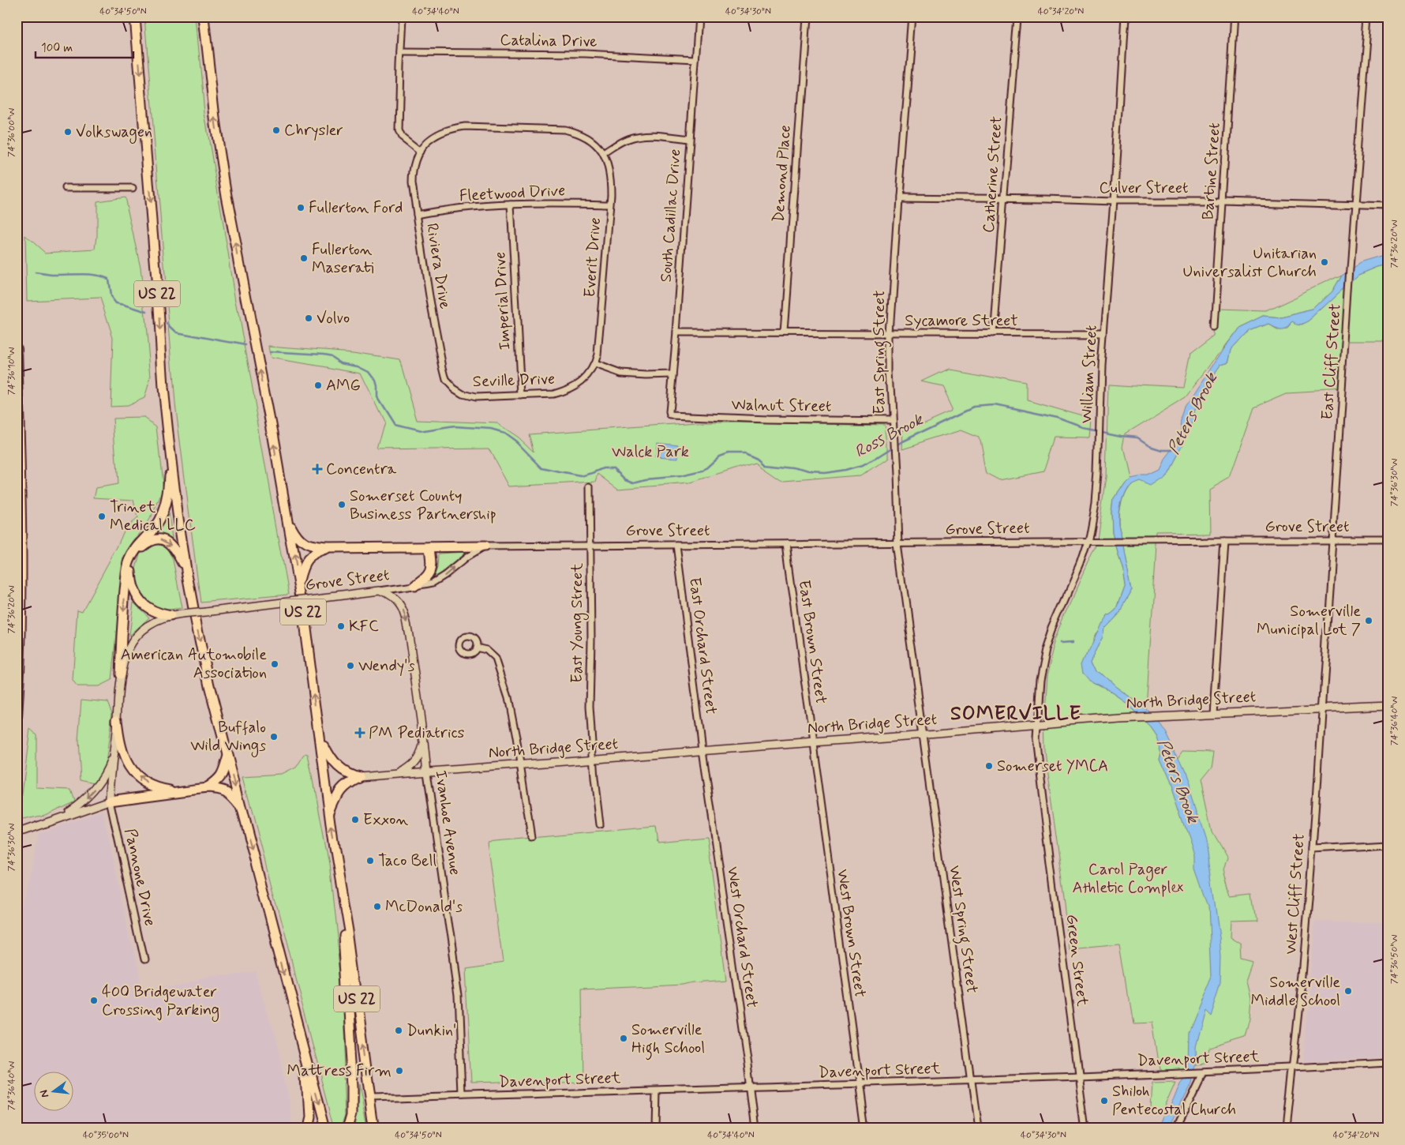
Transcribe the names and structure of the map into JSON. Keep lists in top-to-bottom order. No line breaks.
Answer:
{"streets":{"highway":["US 22"],"street":["Catalina Drive","Bartine Street","Demond Place","Catherine Street","Culver Street","Fleetwood Drive","South Cadillac Drive","Everit Drive","Riviera Drive","Imperial Drive","Sycamore Street","East Spring Street","East Cliff Street","William Street","Seville Drive","Walnut Street","Grove Street","East Young Street","East Brown Street","East Orchard Street","North Bridge Street","Ivanhoe Avenue","Pannone Drive","West Cliff Street","West Spring Street","West Brown Street","West Orchard Street","Green Street","Davenport Street"]},"crossings":[["Catalina Drive","South Cadillac Drive"],["Bartine Street","Culver Street"],["Demond Place","Sycamore Street"],["Catherine Street","Culver Street"],["Catherine Street","Sycamore Street"],["Culver Street","East Spring Street"],["Culver Street","East Cliff Street"],["Culver Street","William Street"],["Fleetwood Drive","Everit Drive"],["Fleetwood Drive","Riviera Drive"],["Fleetwood Drive","Imperial Drive"],["South Cadillac Drive","Sycamore Street"],["South Cadillac Drive","Walnut Street"],["Everit Drive","Riviera Drive"],["Everit Drive","Seville Drive"],["Riviera Drive","Seville Drive"],["US 22","Davenport Street"],["Imperial Drive","Seville Drive"],["Sycamore Street","East Spring Street"],["Sycamore Street","William Street"],["East Spring Street","Walnut Street"],["East Spring Street","Grove Street"],["East Spring Street","North Bridge Street"],["East Spring Street","West Spring Street"],["East Cliff Street","Grove Street"],["East Cliff Street","North Bridge Street"],["East Cliff Street","West Cliff Street"],["William Street","Grove Street"],["William Street","North Bridge Street"],["William Street","Green Street"],["Grove Street","East Young Street"],["Grove Street","East Brown Street"],["Grove Street","East Orchard Street"],["Grove Street","Ivanhoe Avenue"],["Grove Street","Pannone Drive"],["East Young Street","North Bridge Street"],["East Brown Street","North Bridge Street"],["East Brown Street","West Brown Street"],["East Orchard Street","North Bridge Street"],["East Orchard Street","West Orchard Street"],["North Bridge Street","Ivanhoe Avenue"],["North Bridge Street","West Cliff Street"],["North Bridge Street","West Spring Street"],["North Bridge Street","West Brown Street"],["North Bridge Street","West Orchard Street"],["North Bridge Street","Green Street"],["Ivanhoe Avenue","Davenport Street"],["West Cliff Street","Davenport Street"],["West Spring Street","Davenport Street"],["West Brown Street","Davenport Street"],["West Orchard Street","Davenport Street"],["Green Street","Davenport Street"]],"districts":["SOMERVILLE"],"water":["Peters Brook","Ross Brook"],"parks":["Walck Park","Carol Pager Athletic Complex"],"places":{"other":["Chrysler","Volkswagen","Fullerton Ford","Fullerton Maserati","Unitarian Universalist Church","Volvo","AMG","Somerset County Business Partnership","Trinet Medical LLC","Somerville Municipal Lot 7","KFC","American Automobile Association","Wendy's","Buffalo Wild Wings","Somerset YMCA","Exxon","Taco Bell","McDonald's","Somerville Middle School","400 Bridgewater Crossing Parking","Dunkin'","Somerville High School","Mattress Firm","Shiloh Pentecostal Church"],"health":["Concentra","PM Pediatrics"]},"scale_bar":"100 m","north":"left","coordinates":["40°34'50\"N","40°34'40\"N","40°34'30\"N","40°34'20\"N","74°36'00\"W","74°36'20\"W","74°36'10\"W","74°36'30\"W","74°36'40\"W","74°36'50\"W","40°35'00\"N"]}
